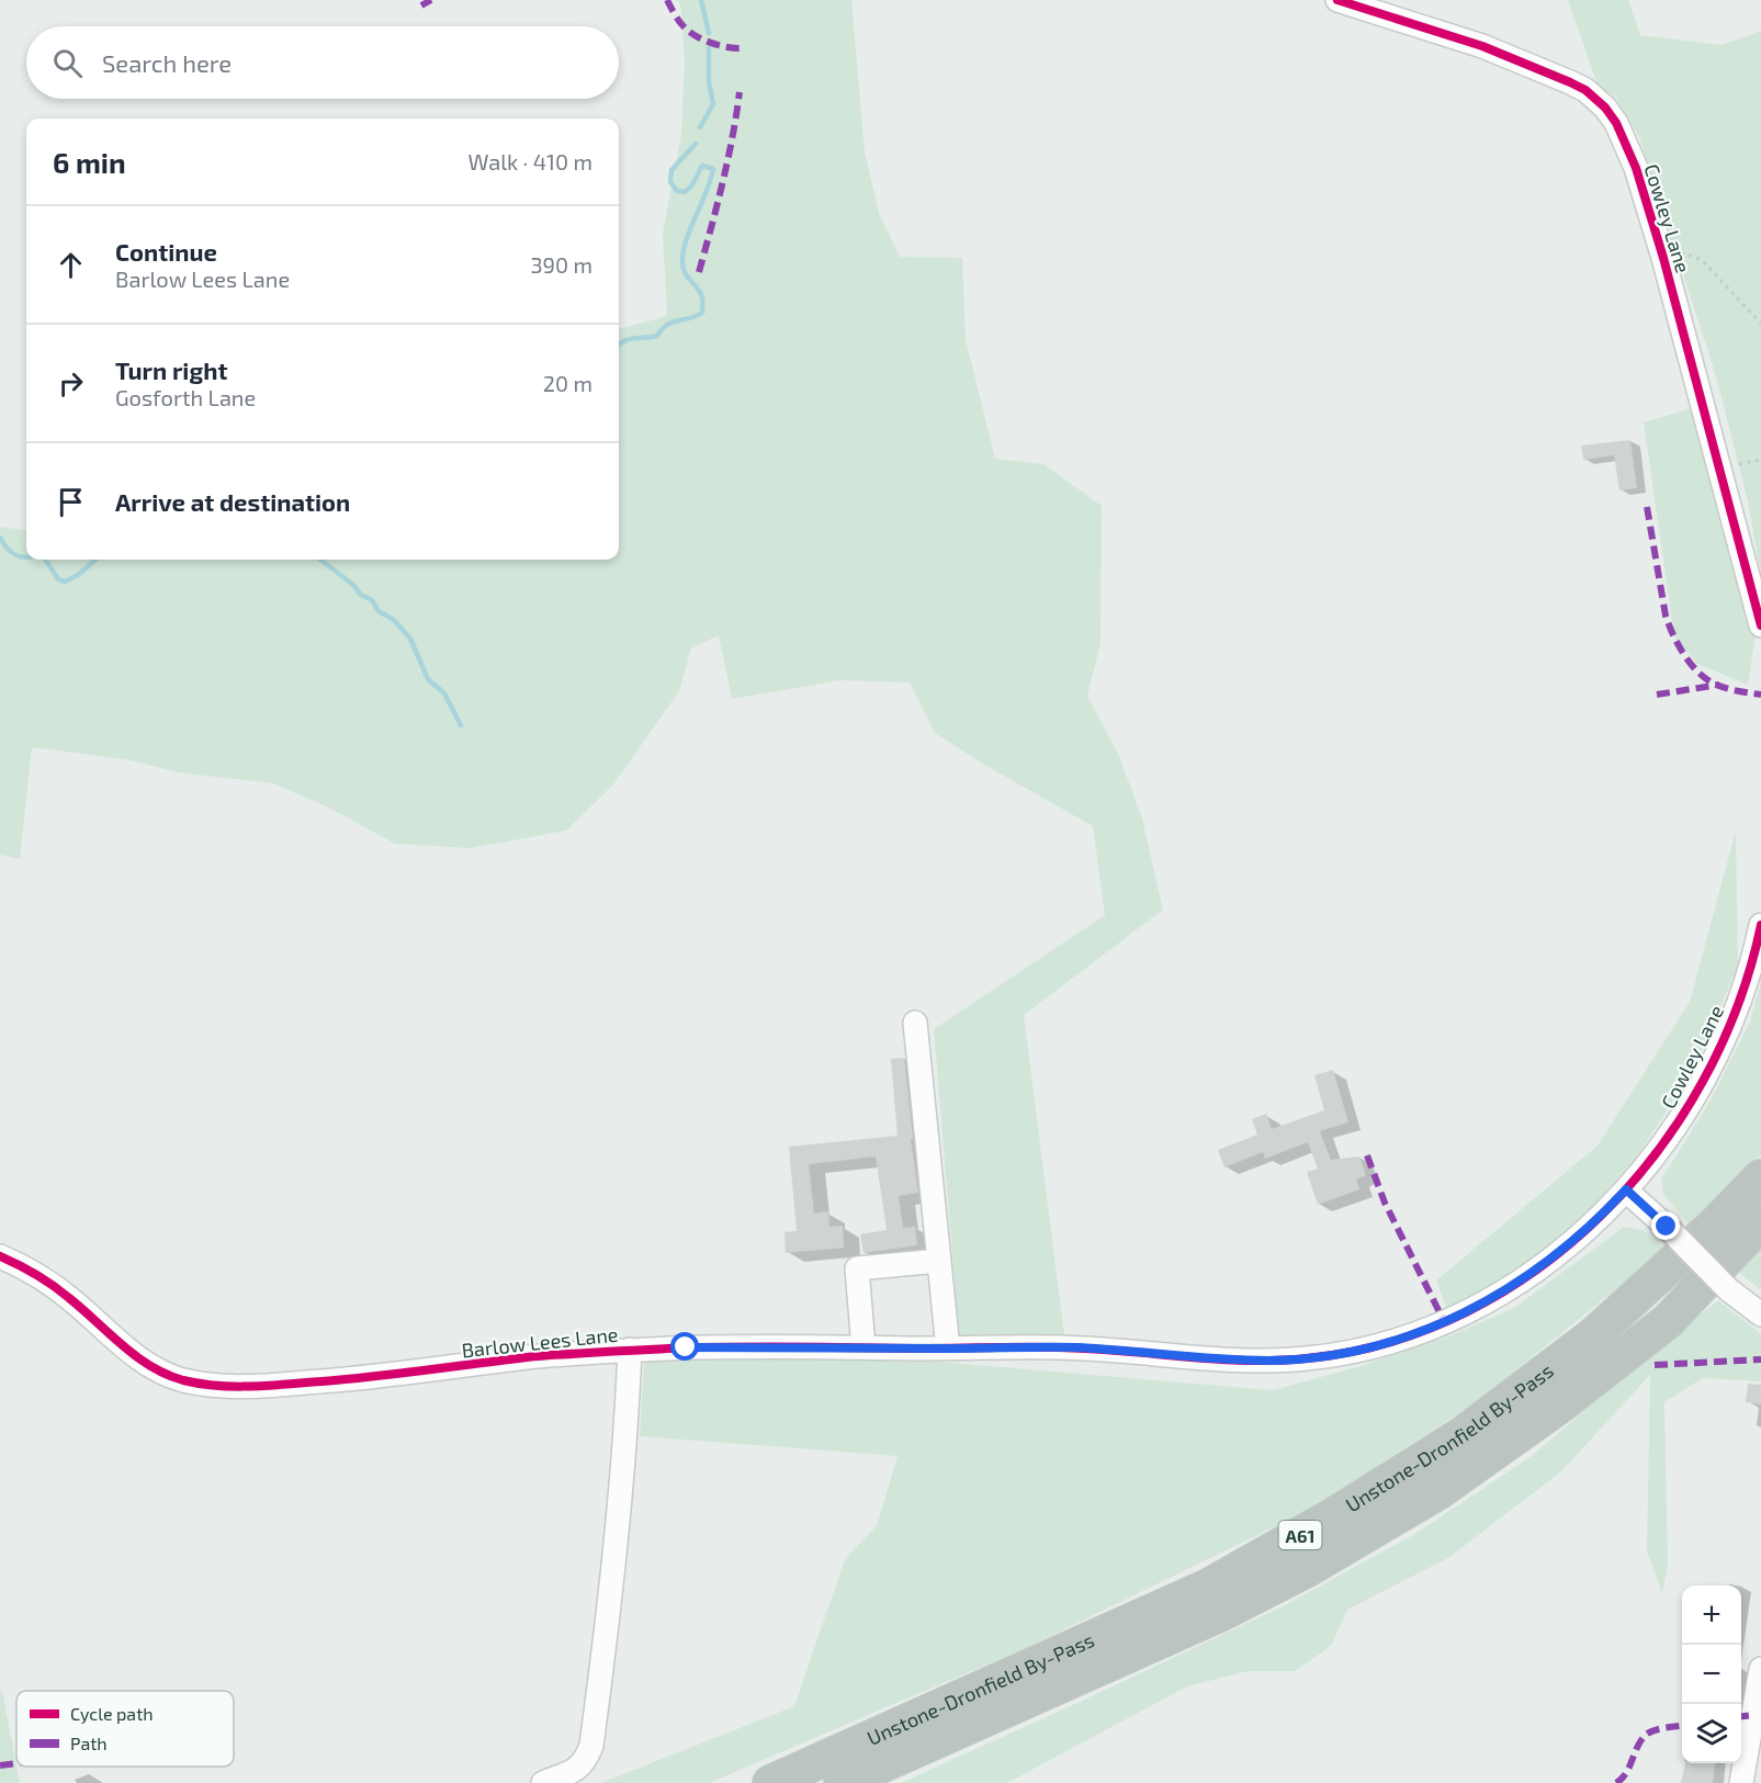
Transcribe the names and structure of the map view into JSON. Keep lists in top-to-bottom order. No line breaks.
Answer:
{"streets":{"highway":["Unstone-Dronfield By-Pass","A61"],"street":["Cowley Lane","Barlow Lees Lane"]},"crossings":[["Cowley Lane","Barlow Lees Lane"]],"legend":["Cycle path","Path"],"page":{"search":"Search here","heading":["6 min","Walk · 410 m"],"list":[["Continue","Barlow Lees Lane","390 m"],["Turn right","Gosforth Lane","20 m"],"Arrive at destination"],"map_buttons":["+","−"]}}
